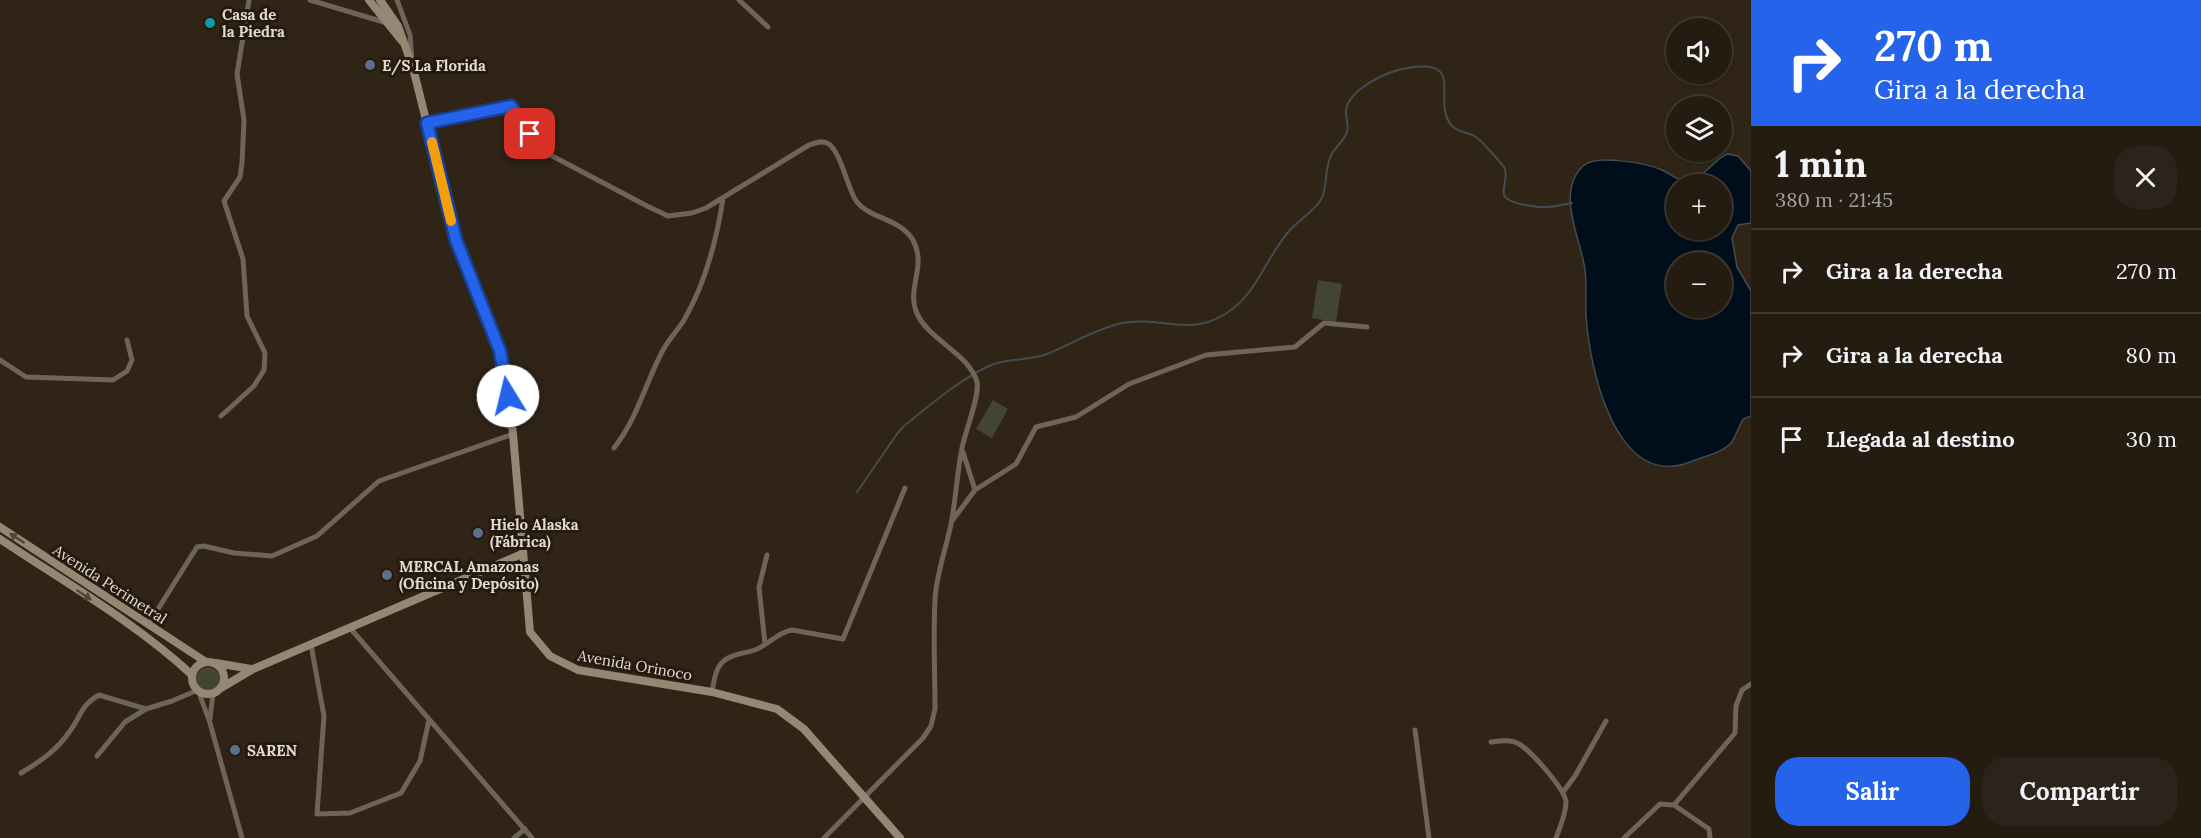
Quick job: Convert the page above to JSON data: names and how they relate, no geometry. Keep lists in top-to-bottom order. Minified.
{"streets":{"main road":["Avenida Perimetral","Avenida Orinoco"]},"places":["Casa de la Piedra","E/S La Florida","Hielo Alaska (Fábrica)","MERCAL Amazonas (Oficina y Depósito)","SAREN"],"page":{"turn":["270 m","Gira a la derecha"],"map_buttons":["+","−"],"heading":["1 min","380 m · 21:45"],"list":[{"name":"Gira a la derecha","value":"270 m"},{"name":"Gira a la derecha","value":"80 m"},{"name":"Llegada al destino","value":"30 m"}],"buttons":["Salir","Compartir"]}}
